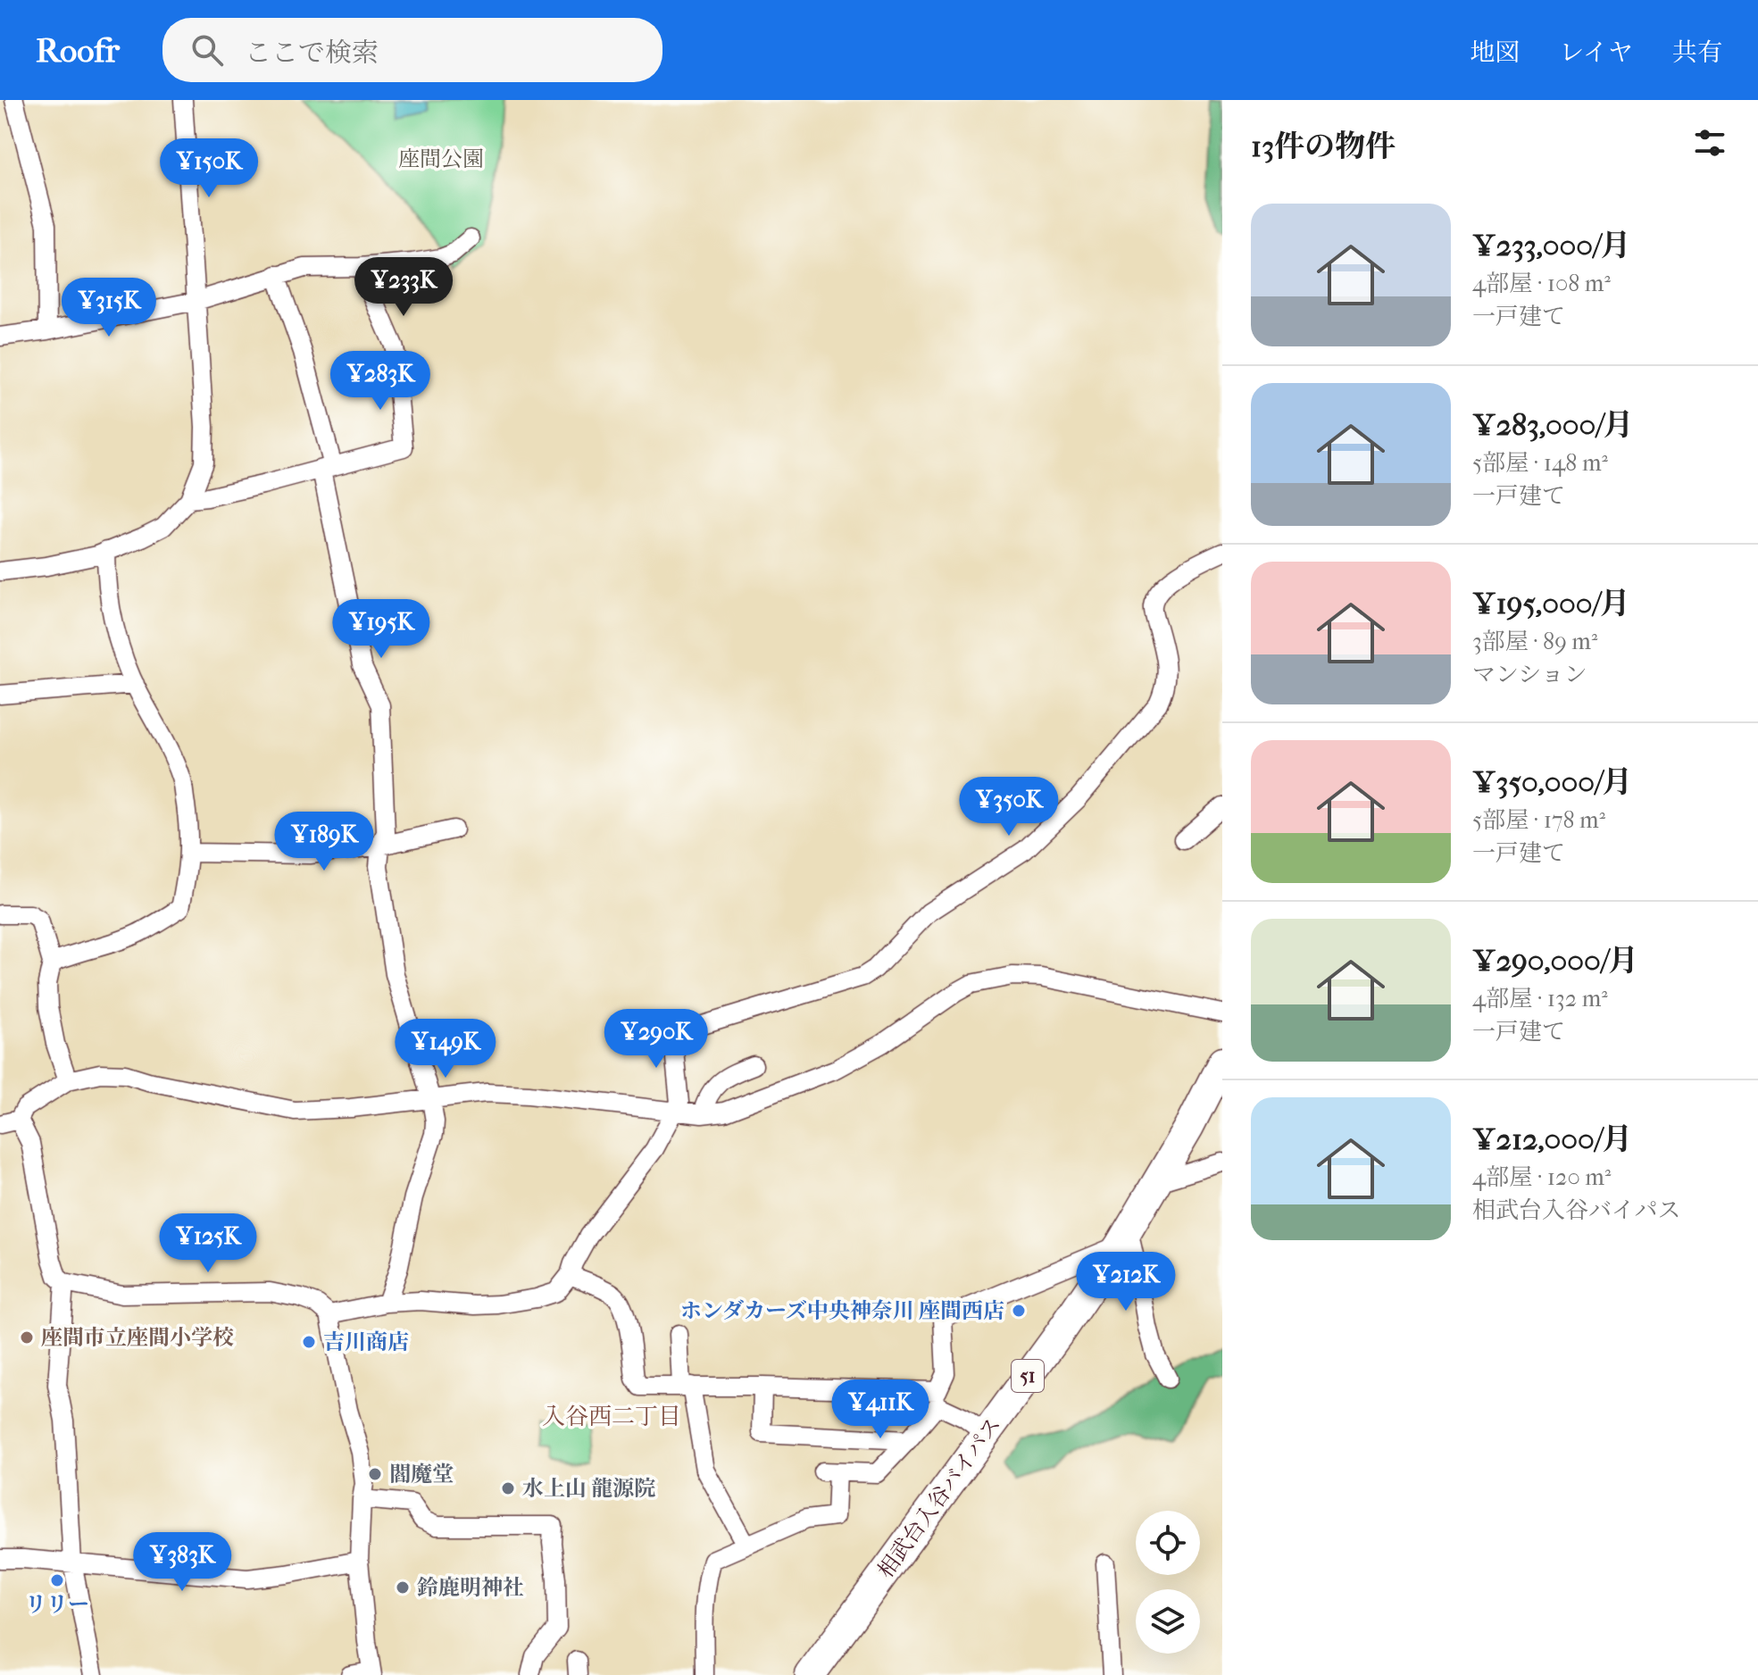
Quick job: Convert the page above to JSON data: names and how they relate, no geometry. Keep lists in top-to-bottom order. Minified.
{"streets":{"main road":["51","相武台入谷バイパス"]},"districts":["入谷西二丁目"],"parks":["座間公園"],"places":["ホンダカーズ中央神奈川 座間西店","座間市立座間小学校","吉川商店","閻魔堂","水上山 龍源院","リリー","鈴鹿明神社"],"page":{"header":"Roofr","search":"ここで検索","nav":["地図","レイヤ","共有"],"heading":"13件の物件","price":["¥150K","¥233K","¥315K","¥283K","¥195K","¥350K","¥189K","¥290K","¥149K","¥125K","¥212K","¥411K","¥383K"],"list":[{"name":"¥233,000/月","note":"4部屋 · 108 m² · 一戸建て"},{"name":"¥283,000/月","note":"5部屋 · 148 m² · 一戸建て"},{"name":"¥195,000/月","note":"3部屋 · 89 m² · マンション"},{"name":"¥350,000/月","note":"5部屋 · 178 m² · 一戸建て"},{"name":"¥290,000/月","note":"4部屋 · 132 m² · 一戸建て"},{"name":"¥212,000/月","note":"4部屋 · 120 m² · 相武台入谷バイパス"}]}}
